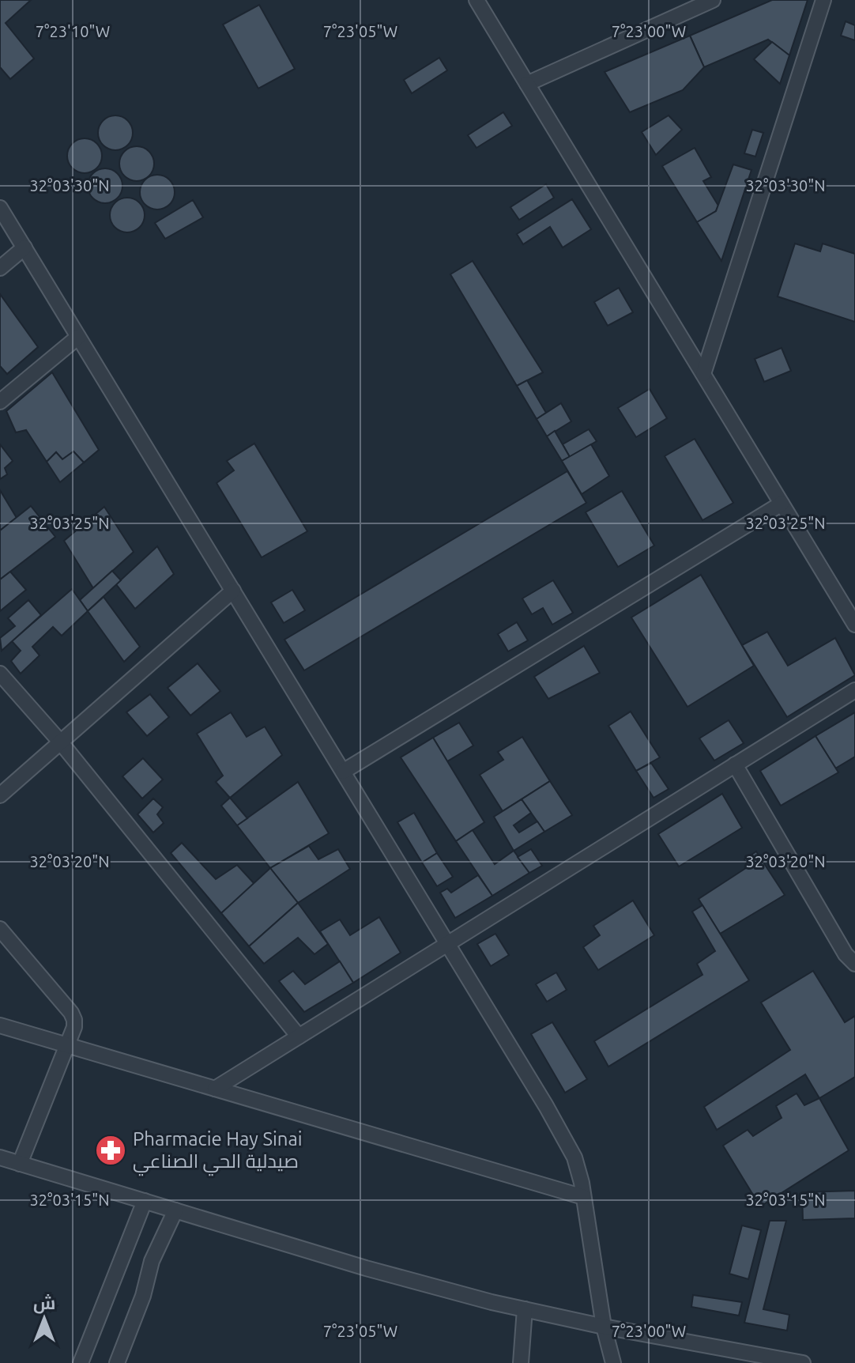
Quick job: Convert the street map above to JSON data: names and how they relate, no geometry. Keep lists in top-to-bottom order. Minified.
{"places":{"pharmacy":["Pharmacie Hay Sinai صيدلية الحي الصناعي"]},"north":"top","coordinates":["7°23'10\"W","7°23'05\"W","7°23'00\"W","32°03'30\"N","32°03'25\"N","32°03'20\"N","32°03'15\"N"]}
